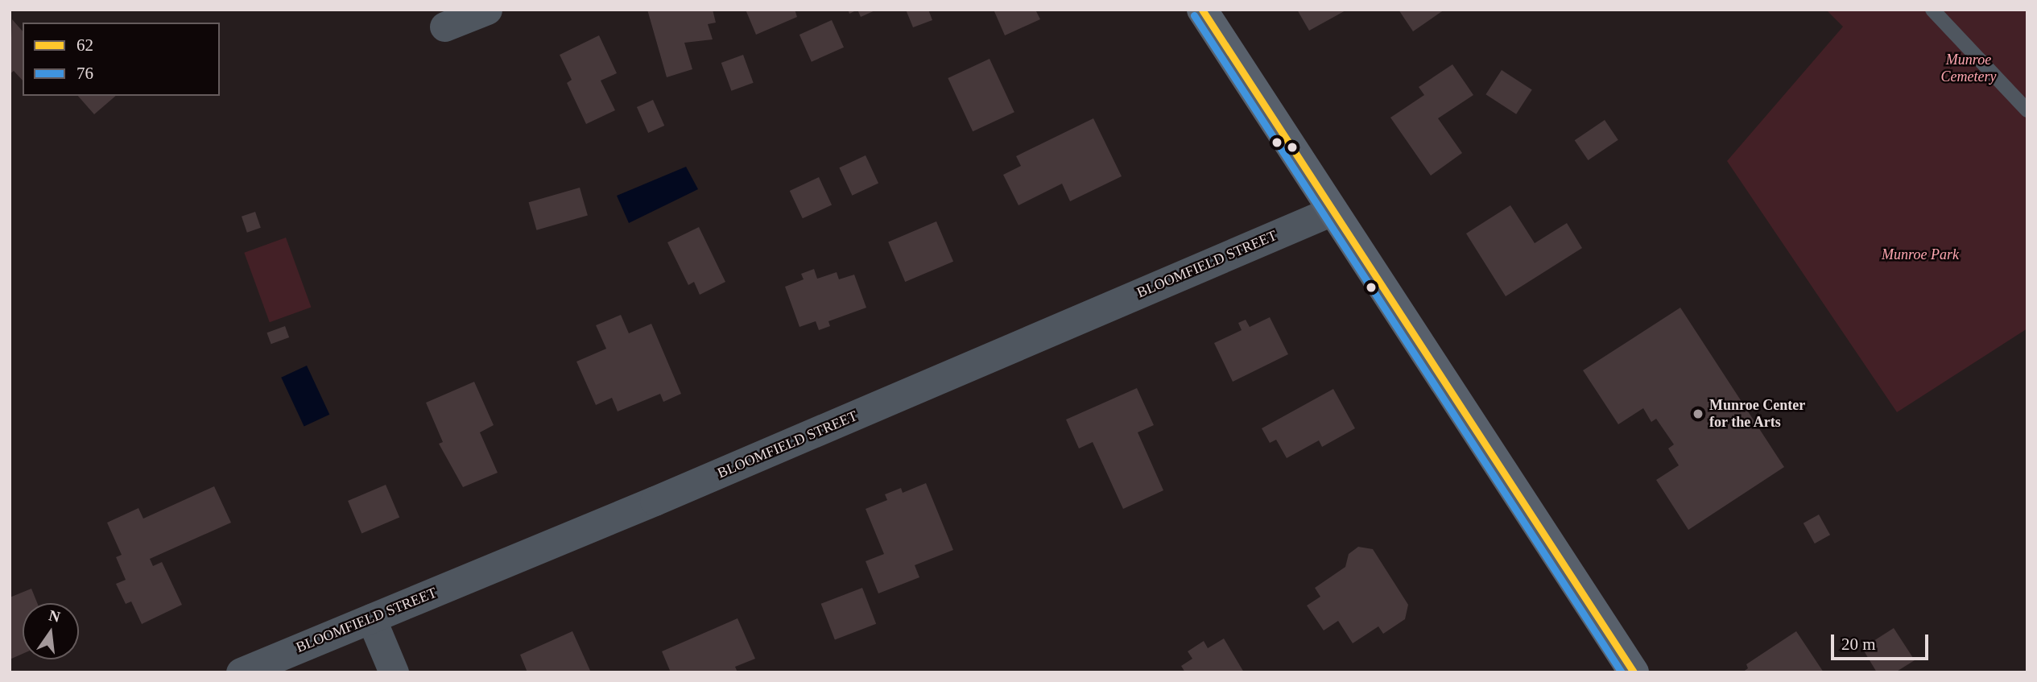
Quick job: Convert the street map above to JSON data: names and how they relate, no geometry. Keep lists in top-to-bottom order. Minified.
{"streets":{"street":["BLOOMFIELD STREET"]},"parks":["Munroe Cemetery","Munroe Park"],"places":["Munroe Center for the Arts"],"lines":["transit line 62","transit line 76"],"legend":["62","76"],"scale_bar":"20 m","north":"top"}
